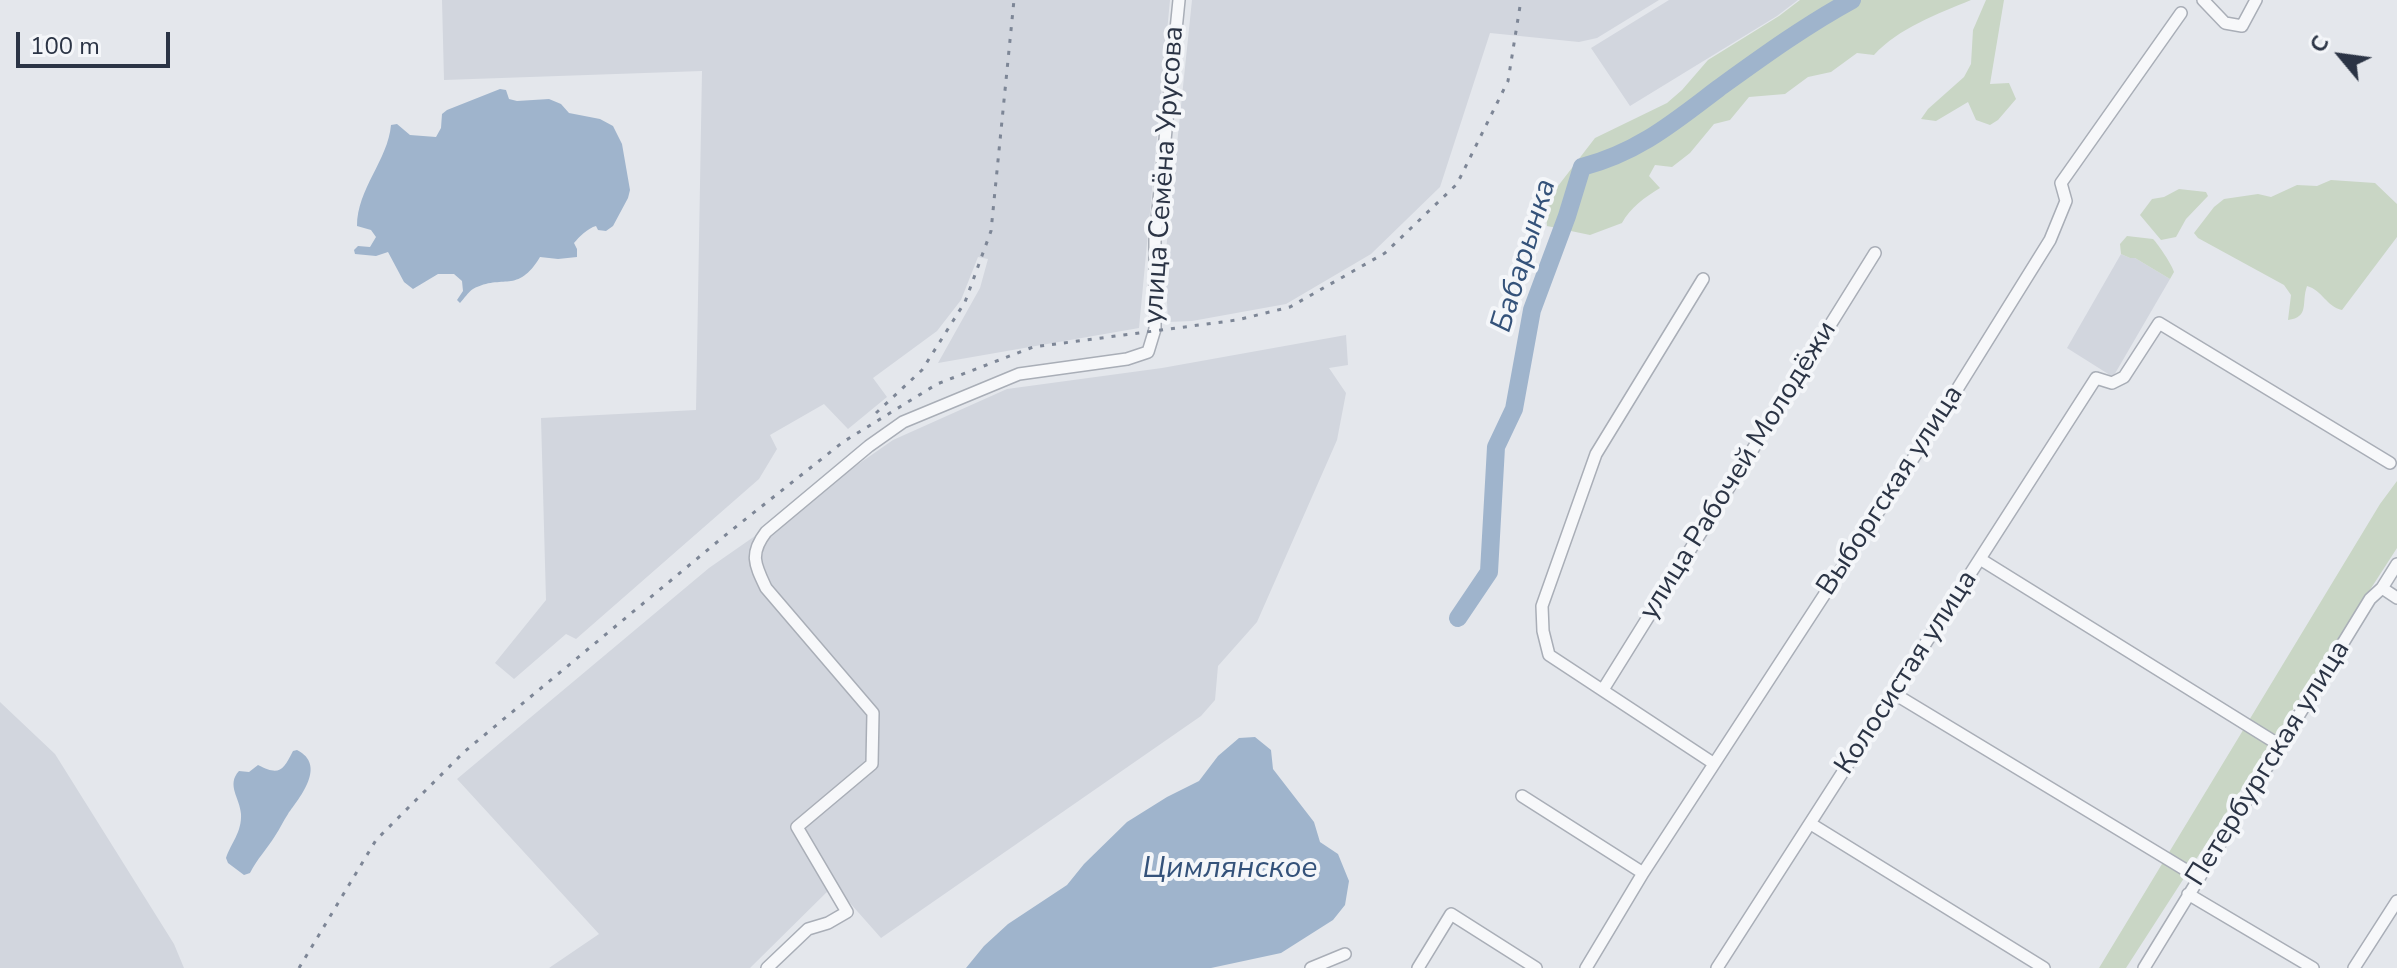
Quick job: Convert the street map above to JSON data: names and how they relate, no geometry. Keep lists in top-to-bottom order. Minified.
{"streets":{"street":["улица Семёна Урусова","улица Рабочей Молодёжи","Выборгская улица","Колосистая улица","Петербургская улица"]},"water":["Бабарынка","Цимлянское"],"scale_bar":"100 m","north":"top left"}
